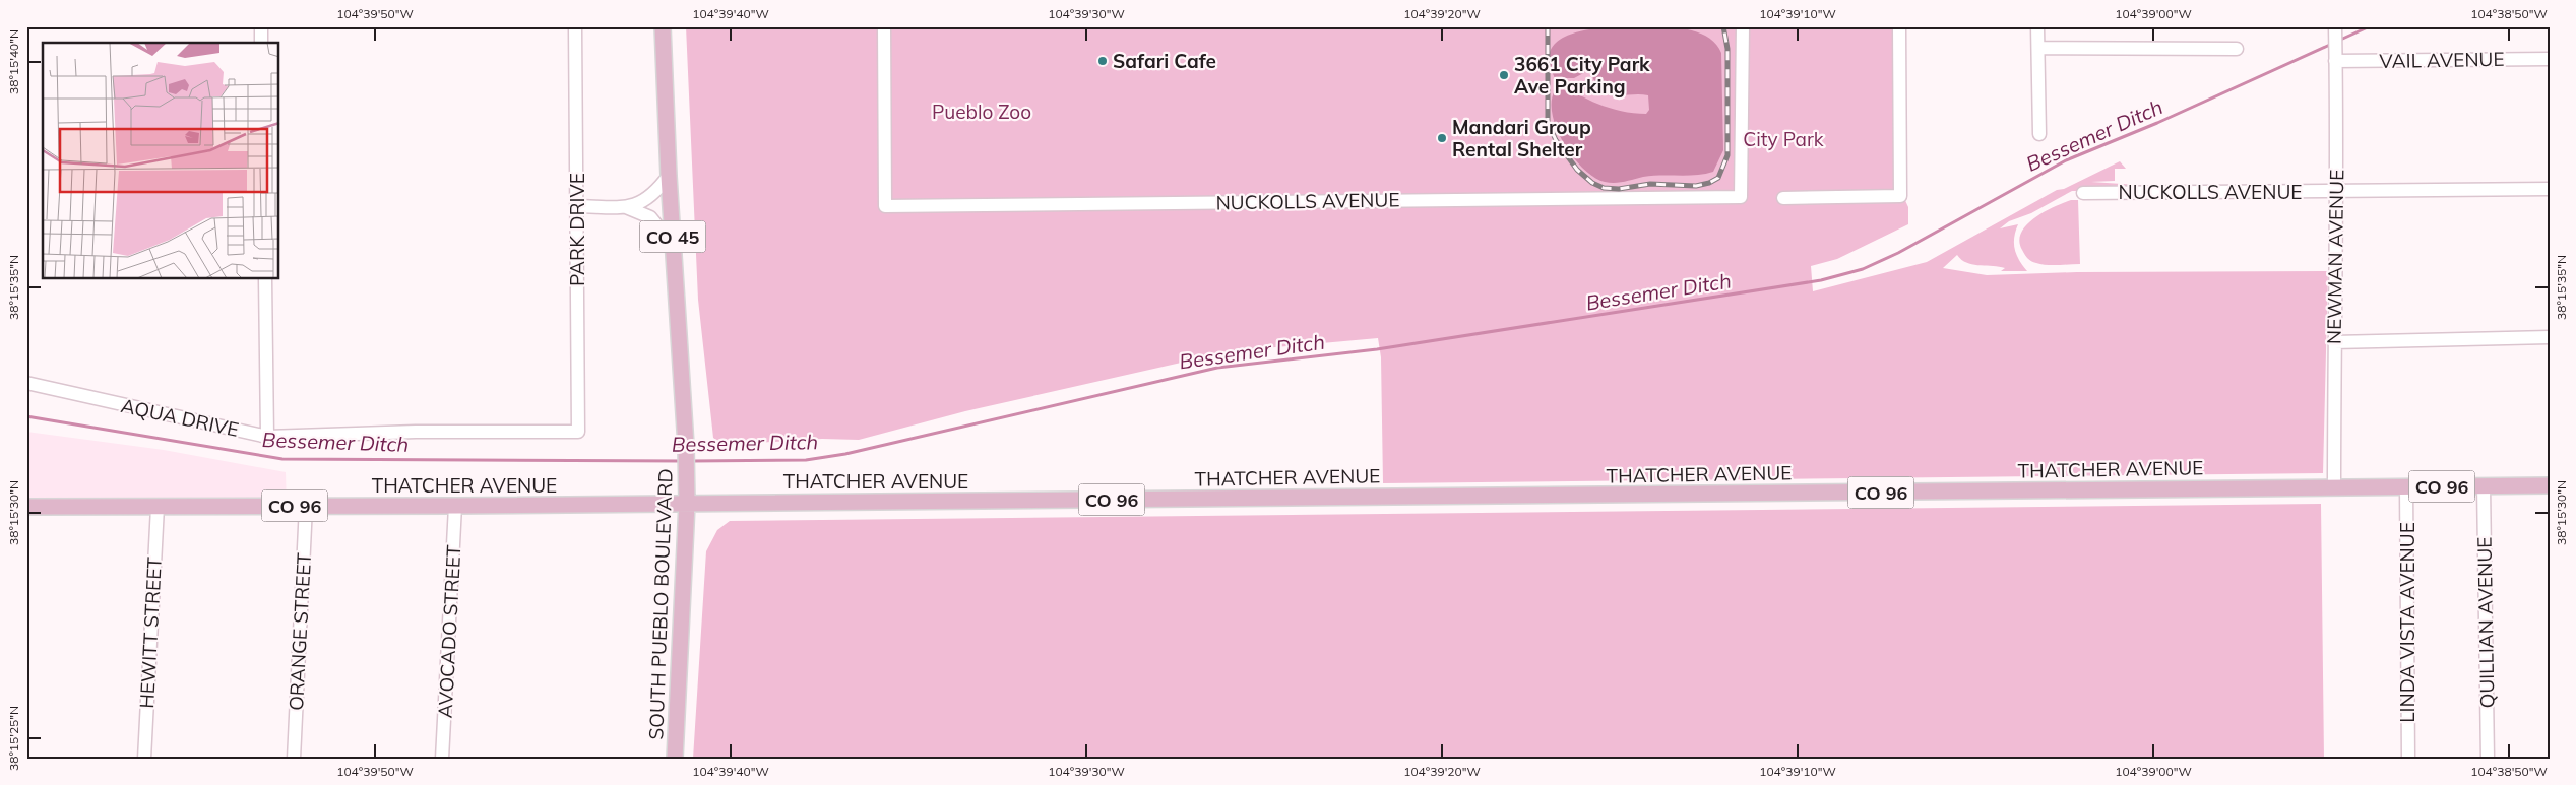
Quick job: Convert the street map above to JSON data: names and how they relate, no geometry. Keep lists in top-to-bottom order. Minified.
{"streets":{"main road":["CO 45","THATCHER AVENUE","CO 96","SOUTH PUEBLO BOULEVARD"],"street":["VAIL AVENUE","NUCKOLLS AVENUE","PARK DRIVE","NEWMAN AVENUE","AQUA DRIVE","LINDA VISTA AVENUE","QUILLIAN AVENUE","ORANGE STREET","AVOCADO STREET","HEWITT STREET"]},"crossings":[["VAIL AVENUE","NEWMAN AVENUE"],["NUCKOLLS AVENUE","NEWMAN AVENUE"],["PARK DRIVE","AQUA DRIVE"],["NEWMAN AVENUE","THATCHER AVENUE"],["THATCHER AVENUE","SOUTH PUEBLO BOULEVARD"],["THATCHER AVENUE","LINDA VISTA AVENUE"],["THATCHER AVENUE","QUILLIAN AVENUE"],["THATCHER AVENUE","ORANGE STREET"],["THATCHER AVENUE","AVOCADO STREET"],["THATCHER AVENUE","HEWITT STREET"]],"water":["Bessemer Ditch"],"parks":["Pueblo Zoo","City Park"],"places":["Safari Cafe","3661 City Park Ave Parking","Mandari Group Rental Shelter"],"coordinates":["104°39'50\"W","104°39'40\"W","104°39'30\"W","104°39'20\"W","104°39'10\"W","104°39'00\"W","104°38'50\"W","38°15'40\"N","38°15'35\"N","38°15'30\"N","38°15'25\"N"]}
